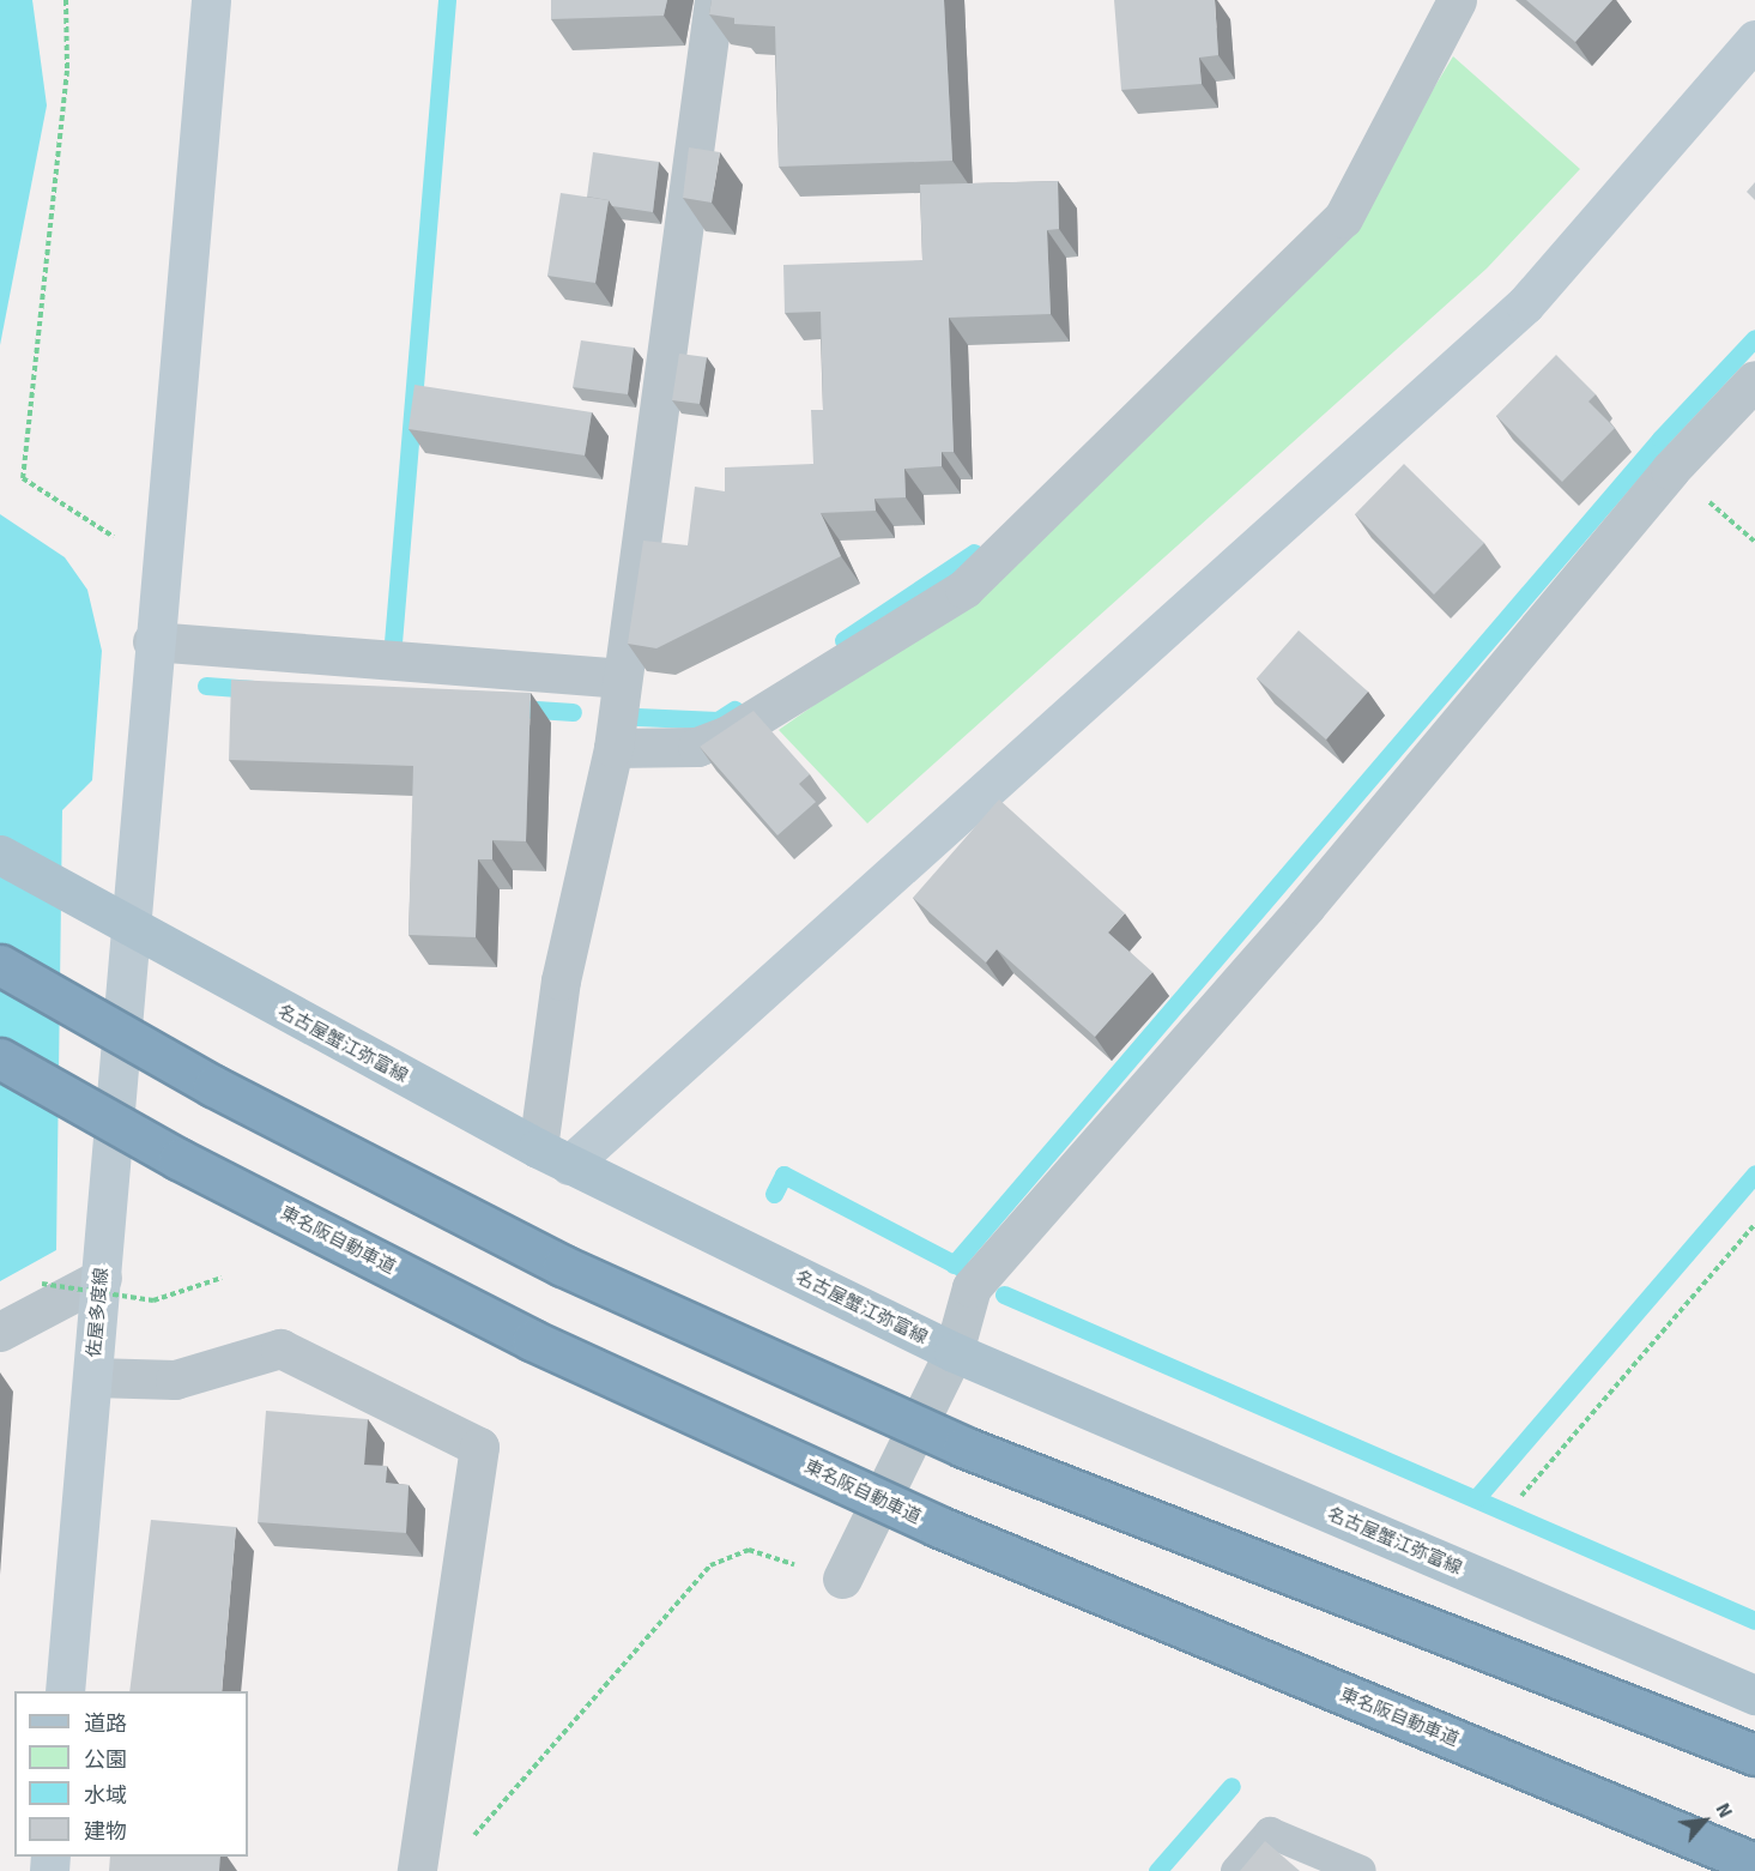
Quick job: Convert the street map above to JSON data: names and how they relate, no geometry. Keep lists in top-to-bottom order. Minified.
{"streets":{"highway":["東名阪自動車道"],"main road":["名古屋蟹江弥富線"],"street":["佐屋多度線"]},"crossings":[["名古屋蟹江弥富線","佐屋多度線"]],"legend":["道路","公園","水域","建物"],"north":"top right"}
